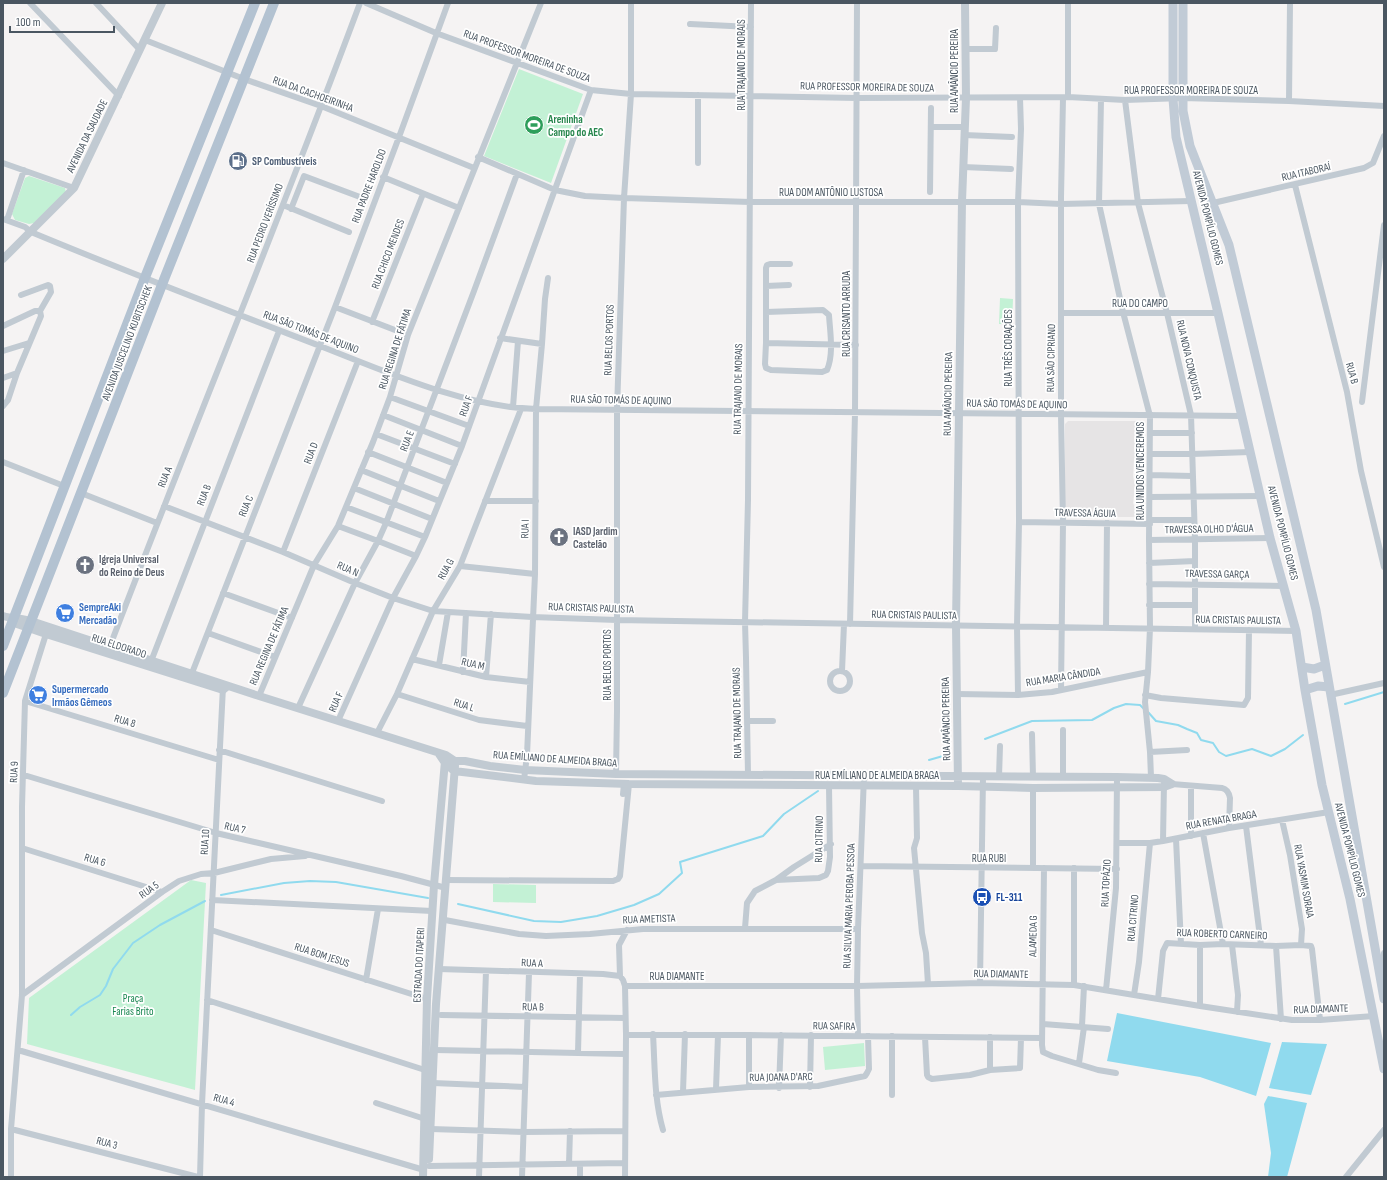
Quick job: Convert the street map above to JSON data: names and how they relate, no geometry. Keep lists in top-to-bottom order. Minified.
{"streets":{"main road":["AVENIDA POMPÍLIO GOMES","AVENIDA JUSCELINO KUBITSCHEK"],"street":["RUA PROFESSOR MOREIRA DE SOUZA","RUA TRAJANO DE MORAIS","RUA AMÂNCIO PEREIRA","RUA DA CACHOEIRINHA","AVENIDA DA SAUDADE","RUA ITABORAÍ","RUA PADRE HAROLDO","RUA DOM ANTÔNIO LUSTOSA","RUA PEDRO VERÍSSIMO","RUA CHICO MENDES","RUA DO CAMPO","RUA CRISANTO ARRUDA","RUA SÃO TOMÁS DE AQUINO","RUA BELOS PORTOS","RUA TRÊS CORAÇÕES","RUA REGINA DE FÁTIMA","RUA SÃO CIPRIANO","RUA NOVA CONQUISTA","RUA B","RUA F","RUA E","RUA D","RUA UNIDOS VENCEREMOS","RUA A","RUA C","TRAVESSA ÁGUIA","RUA I","TRAVESSA OLHO D'ÁGUA","RUA N","RUA G","TRAVESSA GARÇA","RUA CRISTAIS PAULISTA","RUA ELDORADO","RUA M","RUA MARIA CÂNDIDA","RUA L","RUA 8","RUA EMÍLIANO DE ALMEIDA BRAGA","RUA 9","RUA RENATA BRAGA","RUA 7","RUA CITRINO","RUA 10","RUA RUBI","RUA 6","RUA YASMIM SORAIA","RUA TOPÁZIO","RUA 5","RUA SILVIA MARIA PEROBA PESSOA","RUA AMETISTA","RUA ROBERTO CARNEIRO","ALAMEDA G","RUA BOM JESUS","ESTRADA DO ITAPERI","RUA DIAMANTE","RUA SAFIRA","RUA JOANA D'ARC","RUA 4","RUA 3"]},"crossings":[["RUA PROFESSOR MOREIRA DE SOUZA","RUA TRAJANO DE MORAIS"],["RUA PROFESSOR MOREIRA DE SOUZA","RUA AMÂNCIO PEREIRA"],["RUA PROFESSOR MOREIRA DE SOUZA","RUA PADRE HAROLDO"],["RUA PROFESSOR MOREIRA DE SOUZA","AVENIDA POMPÍLIO GOMES"],["RUA PROFESSOR MOREIRA DE SOUZA","RUA CRISANTO ARRUDA"],["RUA PROFESSOR MOREIRA DE SOUZA","RUA BELOS PORTOS"],["RUA PROFESSOR MOREIRA DE SOUZA","RUA TRÊS CORAÇÕES"],["RUA PROFESSOR MOREIRA DE SOUZA","RUA REGINA DE FÁTIMA"],["RUA PROFESSOR MOREIRA DE SOUZA","RUA SÃO CIPRIANO"],["RUA PROFESSOR MOREIRA DE SOUZA","RUA NOVA CONQUISTA"],["RUA PROFESSOR MOREIRA DE SOUZA","RUA F"],["RUA PROFESSOR MOREIRA DE SOUZA","RUA UNIDOS VENCEREMOS"],["RUA TRAJANO DE MORAIS","RUA DOM ANTÔNIO LUSTOSA"],["RUA TRAJANO DE MORAIS","RUA SÃO TOMÁS DE AQUINO"],["RUA TRAJANO DE MORAIS","RUA CRISTAIS PAULISTA"],["RUA TRAJANO DE MORAIS","RUA EMÍLIANO DE ALMEIDA BRAGA"],["RUA AMÂNCIO PEREIRA","RUA DOM ANTÔNIO LUSTOSA"],["RUA AMÂNCIO PEREIRA","RUA SÃO TOMÁS DE AQUINO"],["RUA AMÂNCIO PEREIRA","RUA CRISTAIS PAULISTA"],["RUA AMÂNCIO PEREIRA","RUA MARIA CÂNDIDA"],["RUA AMÂNCIO PEREIRA","RUA EMÍLIANO DE ALMEIDA BRAGA"],["RUA DA CACHOEIRINHA","AVENIDA DA SAUDADE"],["RUA DA CACHOEIRINHA","RUA PADRE HAROLDO"],["RUA DA CACHOEIRINHA","RUA PEDRO VERÍSSIMO"],["RUA DA CACHOEIRINHA","AVENIDA JUSCELINO KUBITSCHEK"],["RUA DA CACHOEIRINHA","RUA REGINA DE FÁTIMA"],["AVENIDA DA SAUDADE","RUA SÃO TOMÁS DE AQUINO"],["RUA ITABORAÍ","AVENIDA POMPÍLIO GOMES"],["RUA ITABORAÍ","RUA B"],["RUA PADRE HAROLDO","RUA SÃO TOMÁS DE AQUINO"],["RUA PADRE HAROLDO","RUA C"],["RUA DOM ANTÔNIO LUSTOSA","AVENIDA POMPÍLIO GOMES"],["RUA DOM ANTÔNIO LUSTOSA","RUA CRISANTO ARRUDA"],["RUA DOM ANTÔNIO LUSTOSA","RUA BELOS PORTOS"],["RUA DOM ANTÔNIO LUSTOSA","RUA TRÊS CORAÇÕES"],["RUA DOM ANTÔNIO LUSTOSA","RUA REGINA DE FÁTIMA"],["RUA DOM ANTÔNIO LUSTOSA","RUA SÃO CIPRIANO"],["RUA DOM ANTÔNIO LUSTOSA","RUA NOVA CONQUISTA"],["RUA DOM ANTÔNIO LUSTOSA","RUA F"],["RUA DOM ANTÔNIO LUSTOSA","RUA E"],["RUA DOM ANTÔNIO LUSTOSA","RUA UNIDOS VENCEREMOS"],["AVENIDA POMPÍLIO GOMES","RUA DO CAMPO"],["AVENIDA POMPÍLIO GOMES","RUA SÃO TOMÁS DE AQUINO"],["AVENIDA POMPÍLIO GOMES","TRAVESSA OLHO D'ÁGUA"],["AVENIDA POMPÍLIO GOMES","TRAVESSA GARÇA"],["AVENIDA POMPÍLIO GOMES","RUA CRISTAIS PAULISTA"],["AVENIDA POMPÍLIO GOMES","RUA RENATA BRAGA"],["AVENIDA POMPÍLIO GOMES","RUA DIAMANTE"],["RUA PEDRO VERÍSSIMO","RUA SÃO TOMÁS DE AQUINO"],["RUA PEDRO VERÍSSIMO","RUA A"],["RUA DO CAMPO","RUA SÃO CIPRIANO"],["RUA DO CAMPO","RUA NOVA CONQUISTA"],["RUA DO CAMPO","RUA UNIDOS VENCEREMOS"],["RUA CRISANTO ARRUDA","RUA SÃO TOMÁS DE AQUINO"],["RUA CRISANTO ARRUDA","RUA CRISTAIS PAULISTA"],["RUA SÃO TOMÁS DE AQUINO","RUA BELOS PORTOS"],["RUA SÃO TOMÁS DE AQUINO","AVENIDA JUSCELINO KUBITSCHEK"],["RUA SÃO TOMÁS DE AQUINO","RUA TRÊS CORAÇÕES"],["RUA SÃO TOMÁS DE AQUINO","RUA REGINA DE FÁTIMA"],["RUA SÃO TOMÁS DE AQUINO","RUA SÃO CIPRIANO"],["RUA SÃO TOMÁS DE AQUINO","RUA NOVA CONQUISTA"],["RUA SÃO TOMÁS DE AQUINO","RUA B"],["RUA SÃO TOMÁS DE AQUINO","RUA F"],["RUA SÃO TOMÁS DE AQUINO","RUA E"],["RUA SÃO TOMÁS DE AQUINO","RUA D"],["RUA SÃO TOMÁS DE AQUINO","RUA UNIDOS VENCEREMOS"],["RUA SÃO TOMÁS DE AQUINO","RUA A"],["RUA SÃO TOMÁS DE AQUINO","RUA C"],["RUA SÃO TOMÁS DE AQUINO","RUA I"],["RUA SÃO TOMÁS DE AQUINO","RUA G"],["RUA BELOS PORTOS","RUA CRISTAIS PAULISTA"],["RUA BELOS PORTOS","RUA EMÍLIANO DE ALMEIDA BRAGA"],["AVENIDA JUSCELINO KUBITSCHEK","RUA ELDORADO"],["RUA TRÊS CORAÇÕES","TRAVESSA ÁGUIA"],["RUA TRÊS CORAÇÕES","RUA CRISTAIS PAULISTA"],["RUA TRÊS CORAÇÕES","RUA MARIA CÂNDIDA"],["RUA REGINA DE FÁTIMA","RUA N"],["RUA REGINA DE FÁTIMA","RUA ELDORADO"],["RUA SÃO CIPRIANO","TRAVESSA ÁGUIA"],["RUA SÃO CIPRIANO","RUA CRISTAIS PAULISTA"],["RUA SÃO CIPRIANO","RUA MARIA CÂNDIDA"],["RUA NOVA CONQUISTA","TRAVESSA ÁGUIA"],["RUA NOVA CONQUISTA","TRAVESSA OLHO D'ÁGUA"],["RUA NOVA CONQUISTA","TRAVESSA GARÇA"],["RUA NOVA CONQUISTA","RUA CRISTAIS PAULISTA"],["RUA B","RUA N"],["RUA B","RUA ELDORADO"],["RUA F","RUA N"],["RUA F","RUA ELDORADO"],["RUA E","RUA N"],["RUA E","RUA ELDORADO"],["RUA D","RUA N"],["RUA UNIDOS VENCEREMOS","TRAVESSA ÁGUIA"],["RUA UNIDOS VENCEREMOS","TRAVESSA OLHO D'ÁGUA"],["RUA UNIDOS VENCEREMOS","TRAVESSA GARÇA"],["RUA UNIDOS VENCEREMOS","RUA CRISTAIS PAULISTA"],["RUA UNIDOS VENCEREMOS","RUA MARIA CÂNDIDA"],["RUA UNIDOS VENCEREMOS","RUA EMÍLIANO DE ALMEIDA BRAGA"],["RUA A","RUA N"],["RUA A","RUA ELDORADO"],["RUA A","ESTRADA DO ITAPERI"],["RUA A","RUA DIAMANTE"],["RUA C","RUA N"],["RUA C","RUA ELDORADO"],["RUA I","RUA N"],["RUA I","RUA CRISTAIS PAULISTA"],["RUA I","RUA M"],["RUA I","RUA L"],["RUA I","RUA EMÍLIANO DE ALMEIDA BRAGA"],["RUA N","RUA G"],["RUA N","RUA CRISTAIS PAULISTA"],["RUA G","RUA ELDORADO"],["RUA G","RUA M"],["RUA G","RUA L"],["RUA ELDORADO","RUA EMÍLIANO DE ALMEIDA BRAGA"],["RUA ELDORADO","RUA 9"],["RUA ELDORADO","RUA 10"],["RUA ELDORADO","ESTRADA DO ITAPERI"],["RUA 8","RUA 9"],["RUA 8","RUA 10"],["RUA EMÍLIANO DE ALMEIDA BRAGA","RUA RENATA BRAGA"],["RUA EMÍLIANO DE ALMEIDA BRAGA","RUA 7"],["RUA EMÍLIANO DE ALMEIDA BRAGA","RUA CITRINO"],["RUA EMÍLIANO DE ALMEIDA BRAGA","RUA TOPÁZIO"],["RUA EMÍLIANO DE ALMEIDA BRAGA","RUA SILVIA MARIA PEROBA PESSOA"],["RUA EMÍLIANO DE ALMEIDA BRAGA","ESTRADA DO ITAPERI"],["RUA 9","RUA 7"],["RUA 9","RUA 6"],["RUA 9","RUA 5"],["RUA 9","RUA 4"],["RUA 9","RUA 3"],["RUA RENATA BRAGA","RUA CITRINO"],["RUA RENATA BRAGA","RUA YASMIM SORAIA"],["RUA RENATA BRAGA","RUA TOPÁZIO"],["RUA 7","RUA 10"],["RUA 7","RUA 5"],["RUA 7","ESTRADA DO ITAPERI"],["RUA CITRINO","RUA AMETISTA"],["RUA CITRINO","RUA DIAMANTE"],["RUA 10","RUA 5"],["RUA 10","RUA BOM JESUS"],["RUA 10","RUA 4"],["RUA 10","RUA 3"],["RUA RUBI","RUA TOPÁZIO"],["RUA RUBI","RUA SILVIA MARIA PEROBA PESSOA"],["RUA RUBI","ALAMEDA G"],["RUA 6","RUA 5"],["RUA YASMIM SORAIA","RUA ROBERTO CARNEIRO"],["RUA TOPÁZIO","RUA DIAMANTE"],["RUA SILVIA MARIA PEROBA PESSOA","RUA AMETISTA"],["RUA SILVIA MARIA PEROBA PESSOA","RUA DIAMANTE"],["RUA SILVIA MARIA PEROBA PESSOA","RUA SAFIRA"],["RUA AMETISTA","ESTRADA DO ITAPERI"],["RUA ROBERTO CARNEIRO","RUA DIAMANTE"],["ALAMEDA G","RUA DIAMANTE"],["ALAMEDA G","RUA SAFIRA"],["RUA BOM JESUS","ESTRADA DO ITAPERI"],["ESTRADA DO ITAPERI","RUA 4"],["RUA SAFIRA","RUA JOANA D'ARC"]],"parks":["Praça Farias Brito"],"places":{"sports":["Areninha Campo do AEC"],"fuel station":["SP Combustíveis"],"church":["IASD Jardim Castelão","Igreja Universal do Reino de Deus"],"supermarket":["SempreAki Mercadão","Supermercado Irmãos Gêmeos"],"bus stop":["FL-311"]},"scale_bar":"100 m"}
